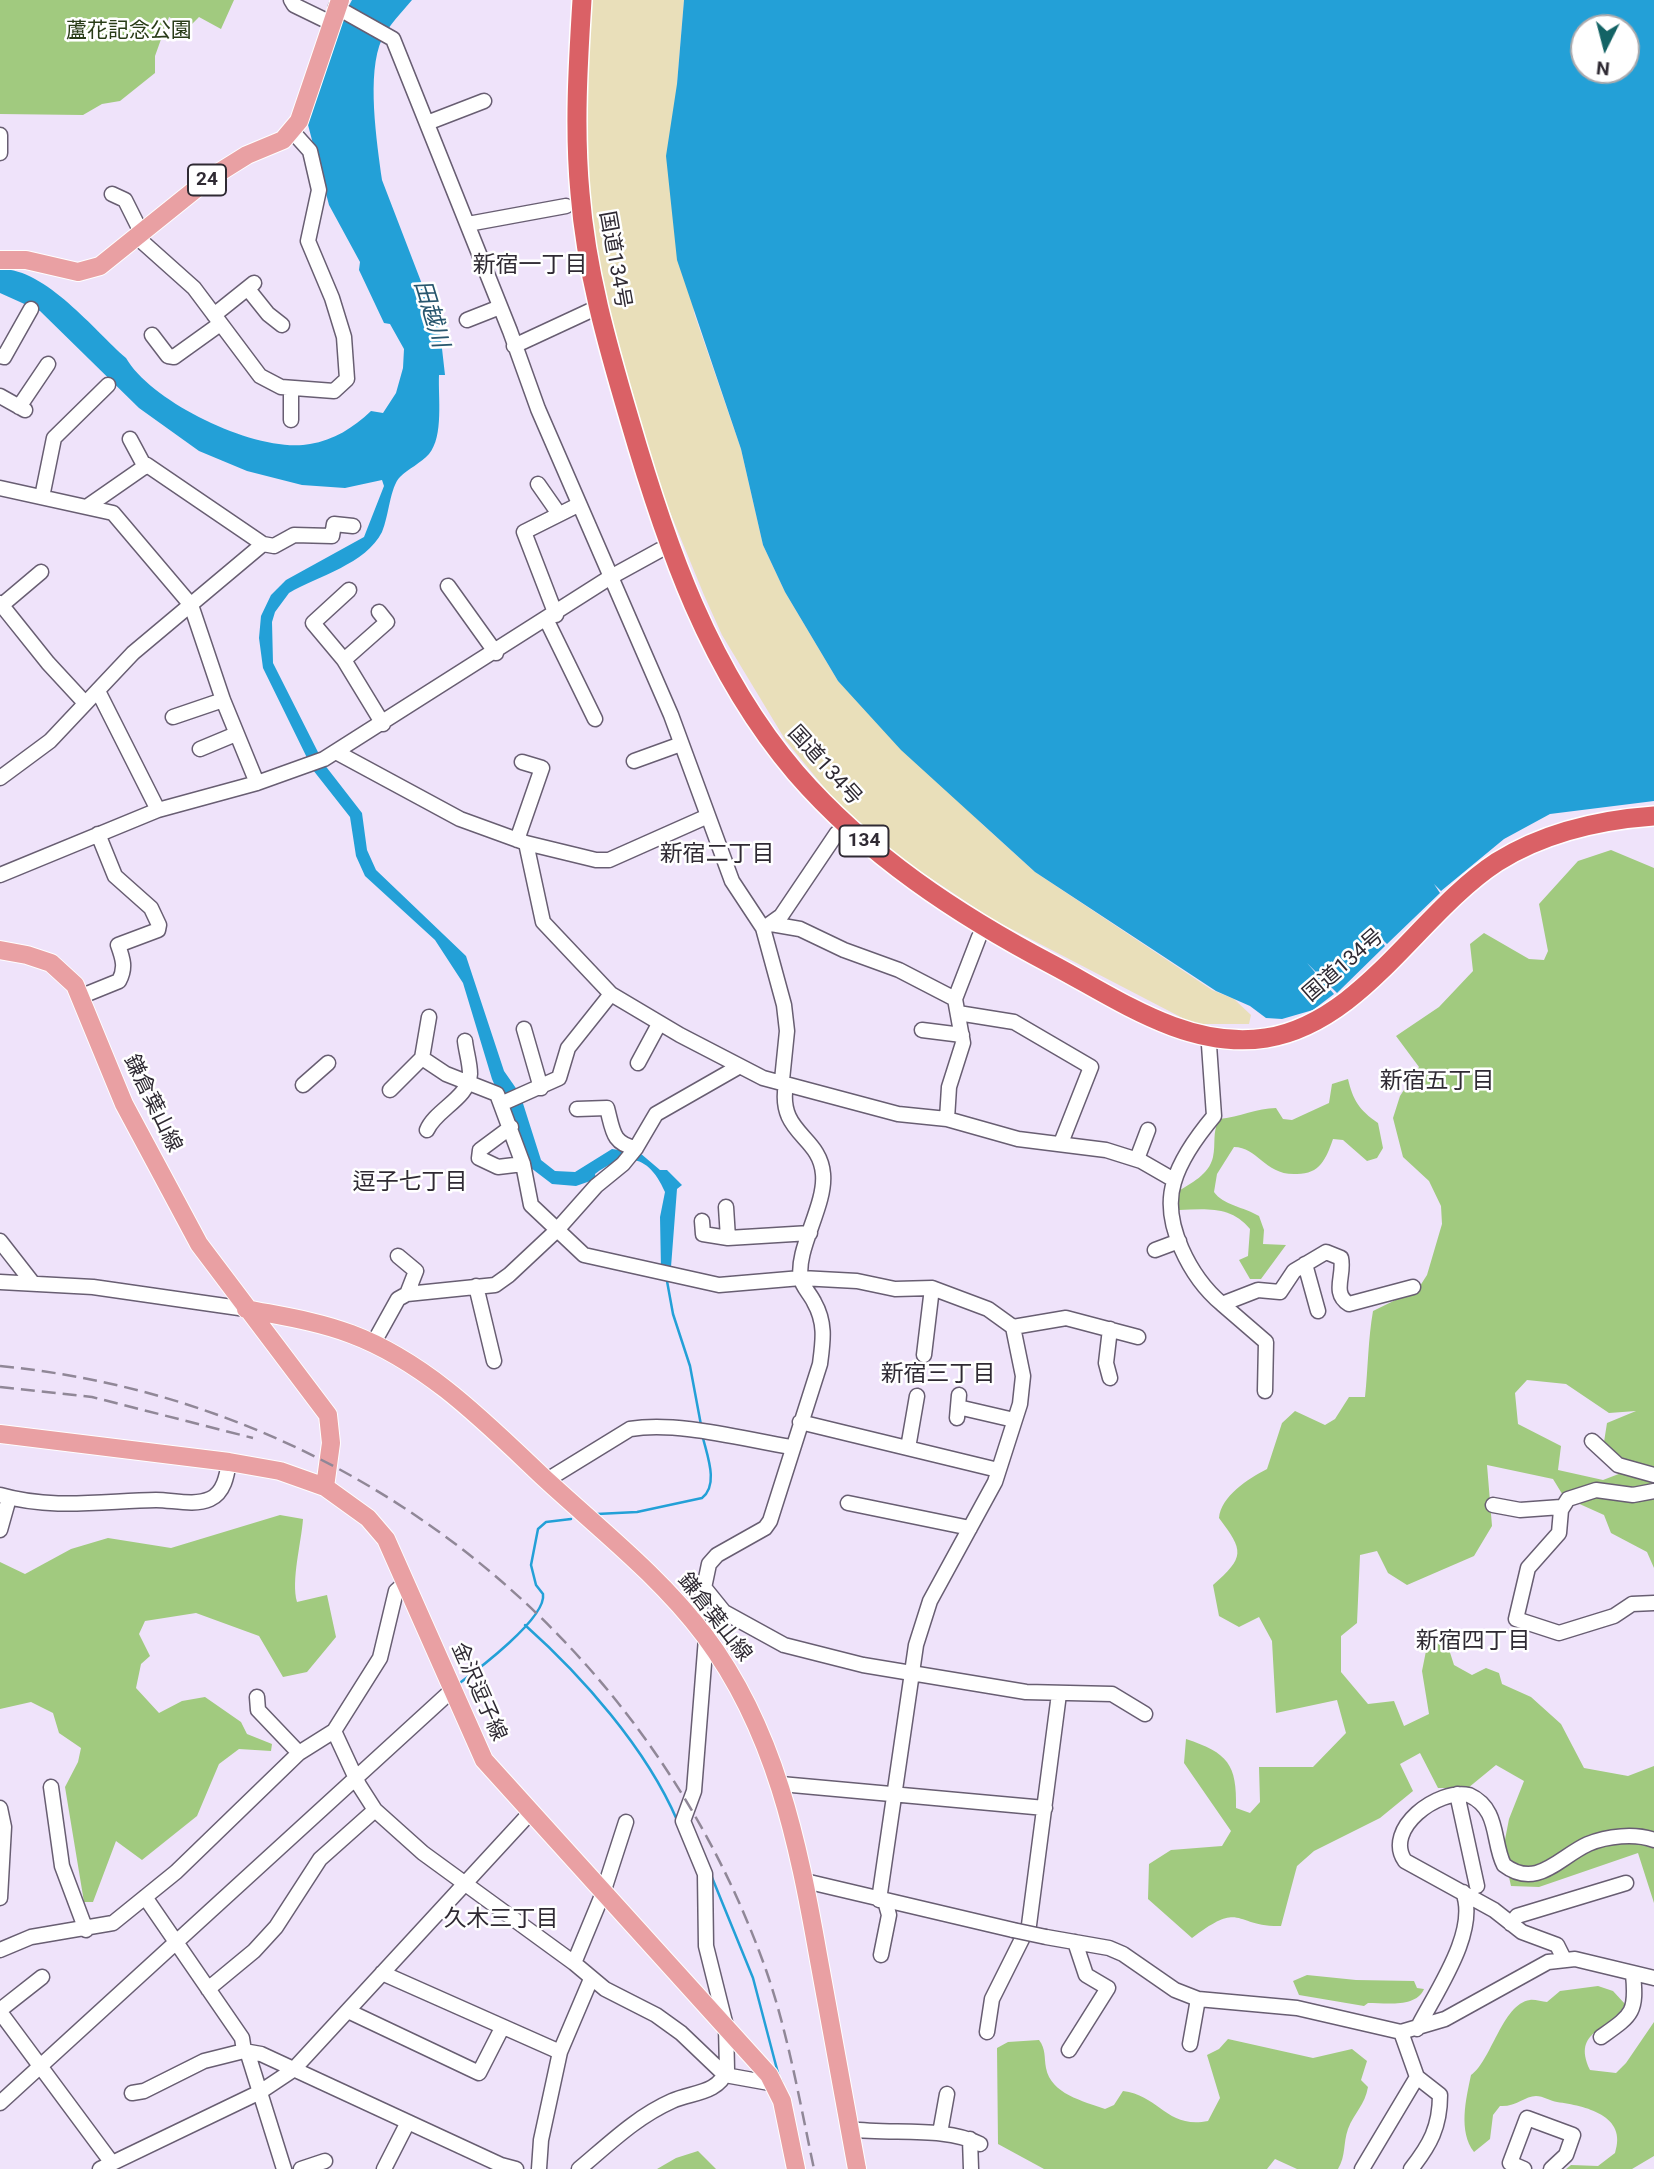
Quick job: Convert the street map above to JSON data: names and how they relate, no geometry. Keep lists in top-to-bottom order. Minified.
{"streets":{"highway":["国道134号","134"],"main road":["24","鎌倉葉山線","金沢逗子線"]},"crossings":[["鎌倉葉山線","金沢逗子線"]],"districts":["新宿一丁目","新宿二丁目","新宿五丁目","逗子七丁目","新宿三丁目","新宿四丁目","久木三丁目"],"water":["田越川"],"parks":["蘆花記念公園"],"north":"bottom"}
